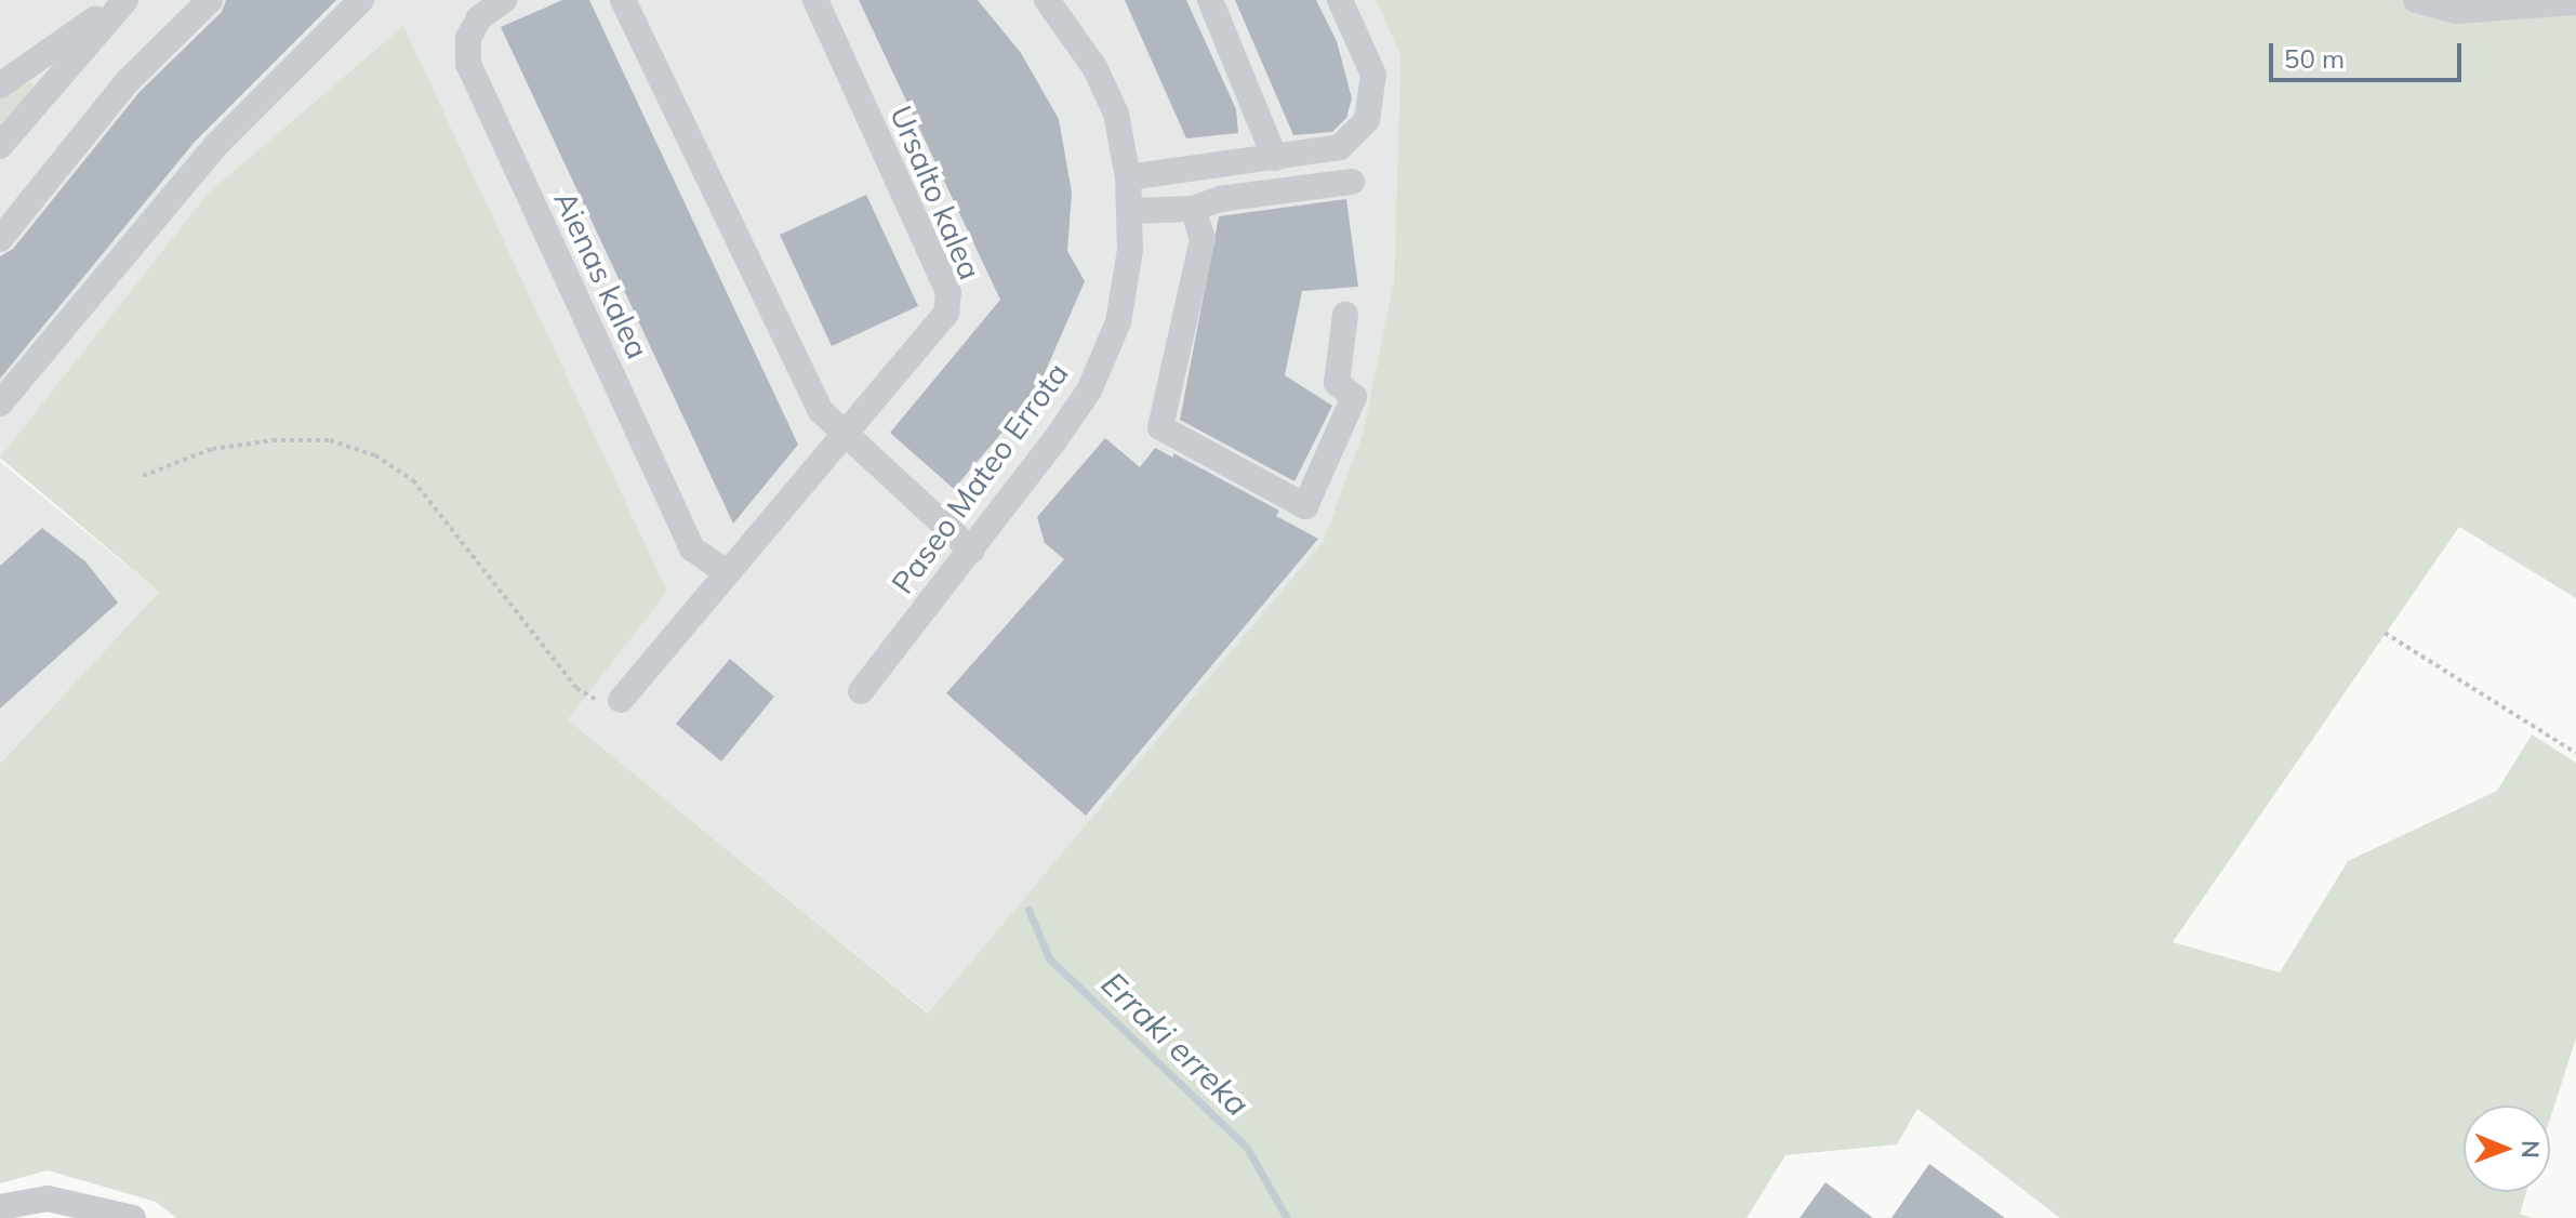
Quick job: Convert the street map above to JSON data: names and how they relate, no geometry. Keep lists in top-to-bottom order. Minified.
{"streets":{"street":["Ursalto kalea","Aienas kalea","Paseo Mateo Errota"]},"crossings":[["Ursalto kalea","Aienas kalea"]],"water":["Erraki erreka"],"scale_bar":"50 m","north":"right"}
